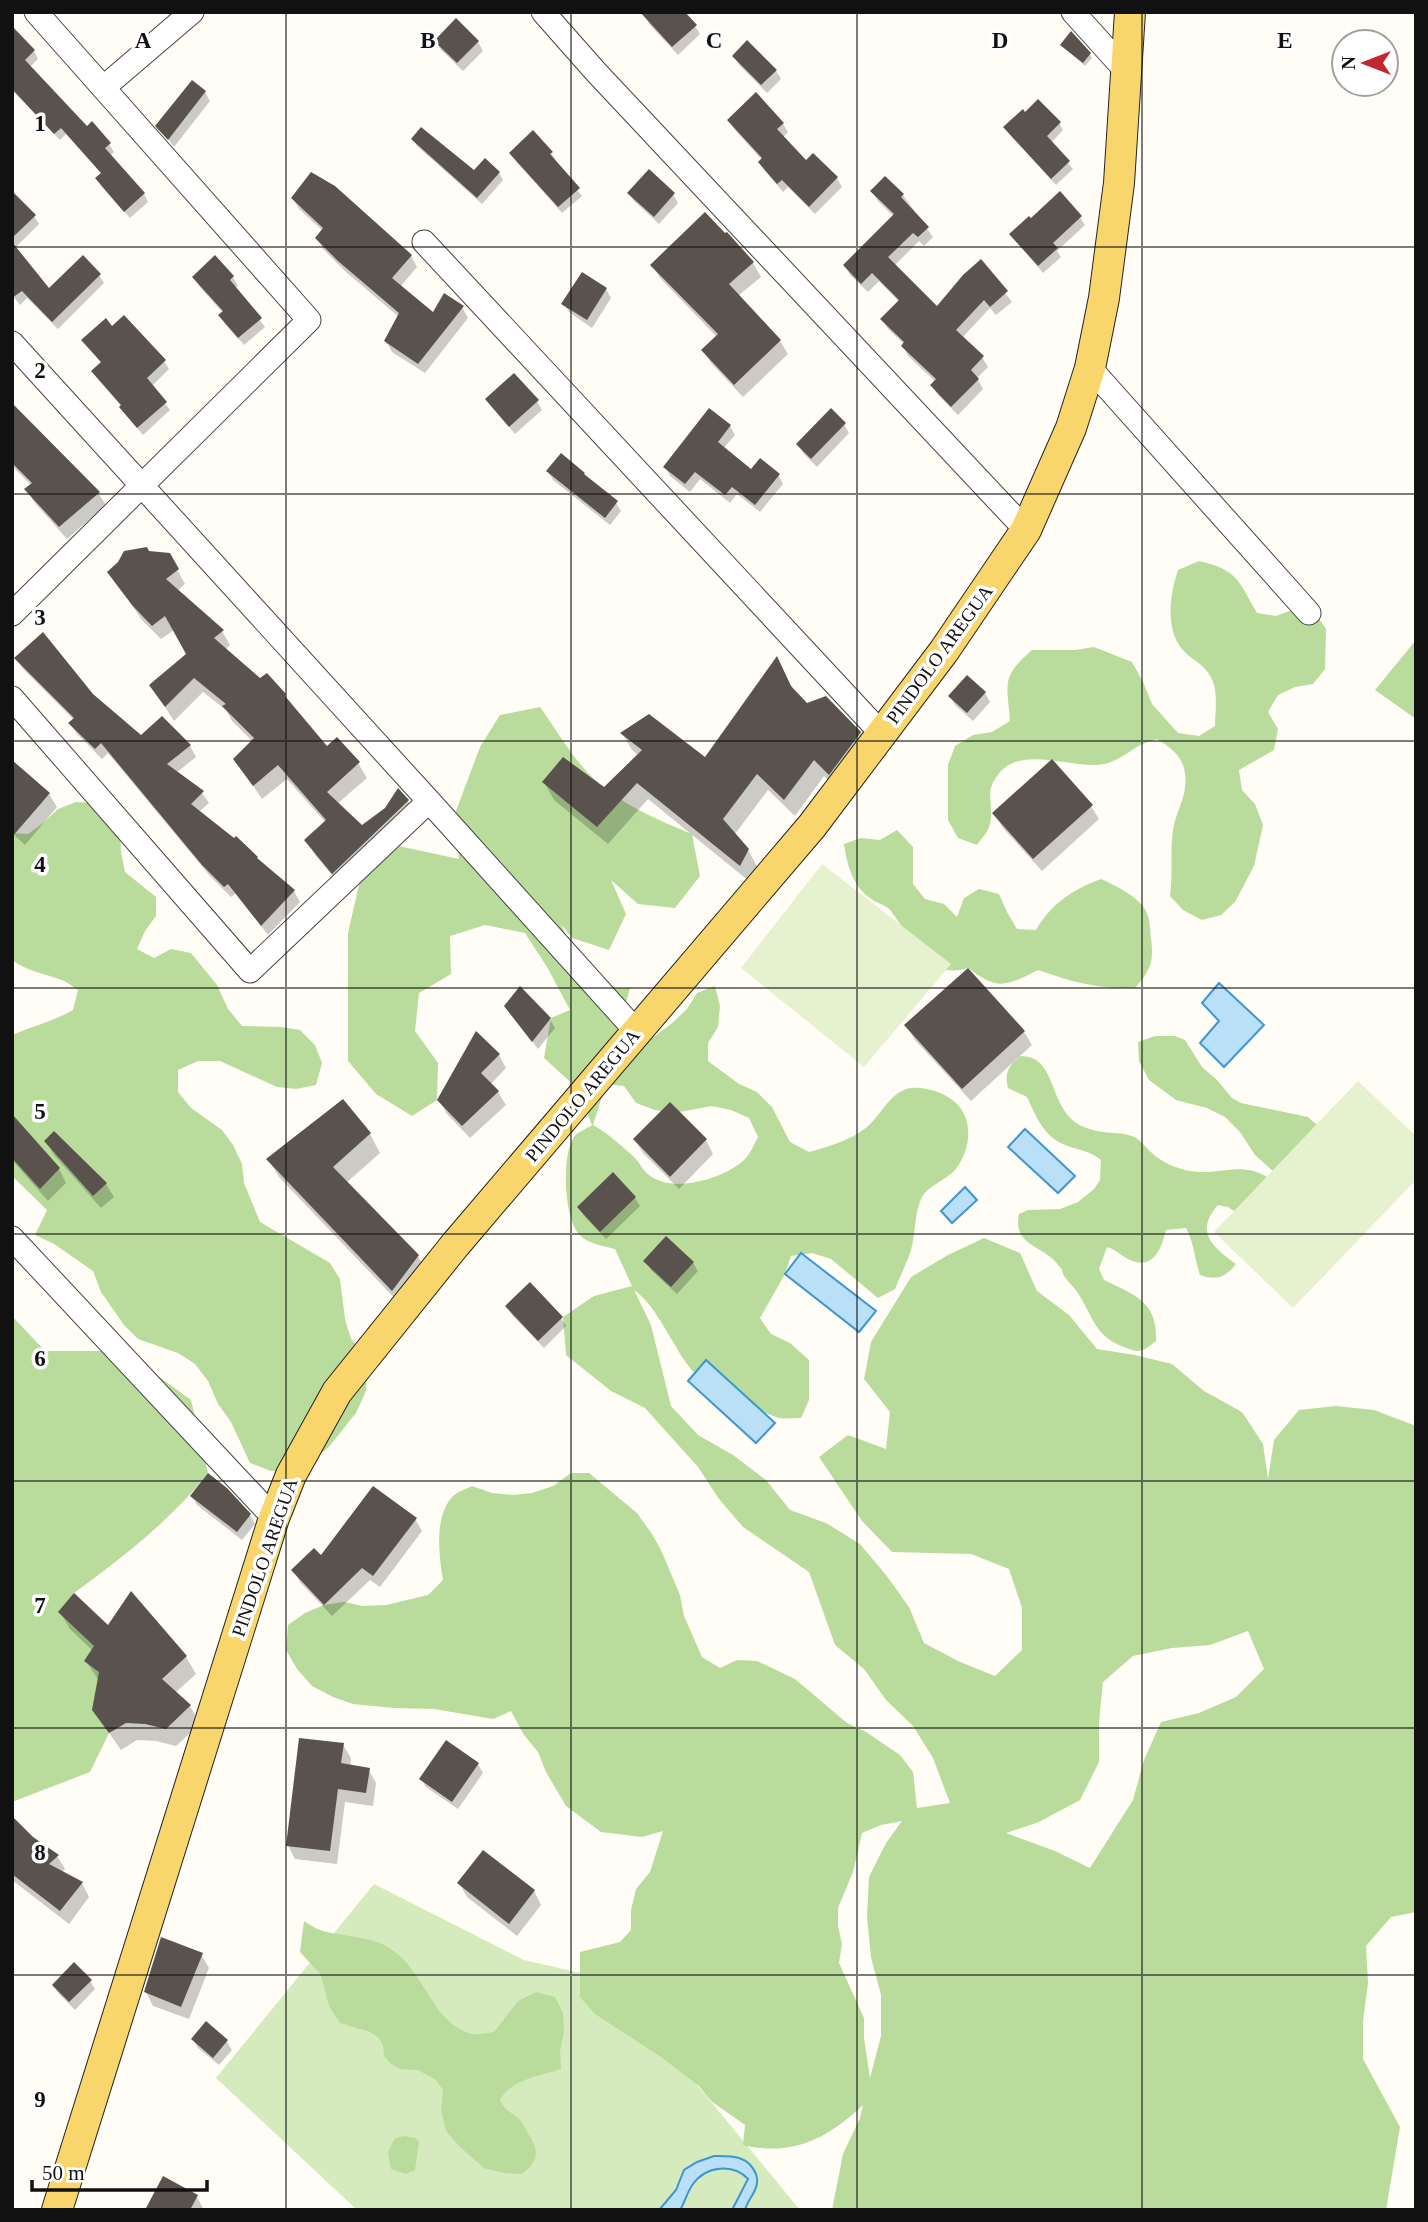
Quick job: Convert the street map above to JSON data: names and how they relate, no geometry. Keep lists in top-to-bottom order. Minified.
{"streets":{"main road":["PINDOLO AREGUA"]},"scale_bar":"50 m","north":"left","grid":{"columns":["A","B","C","D","E"],"rows":["1","2","3","4","5","6","7","8","9"]}}
